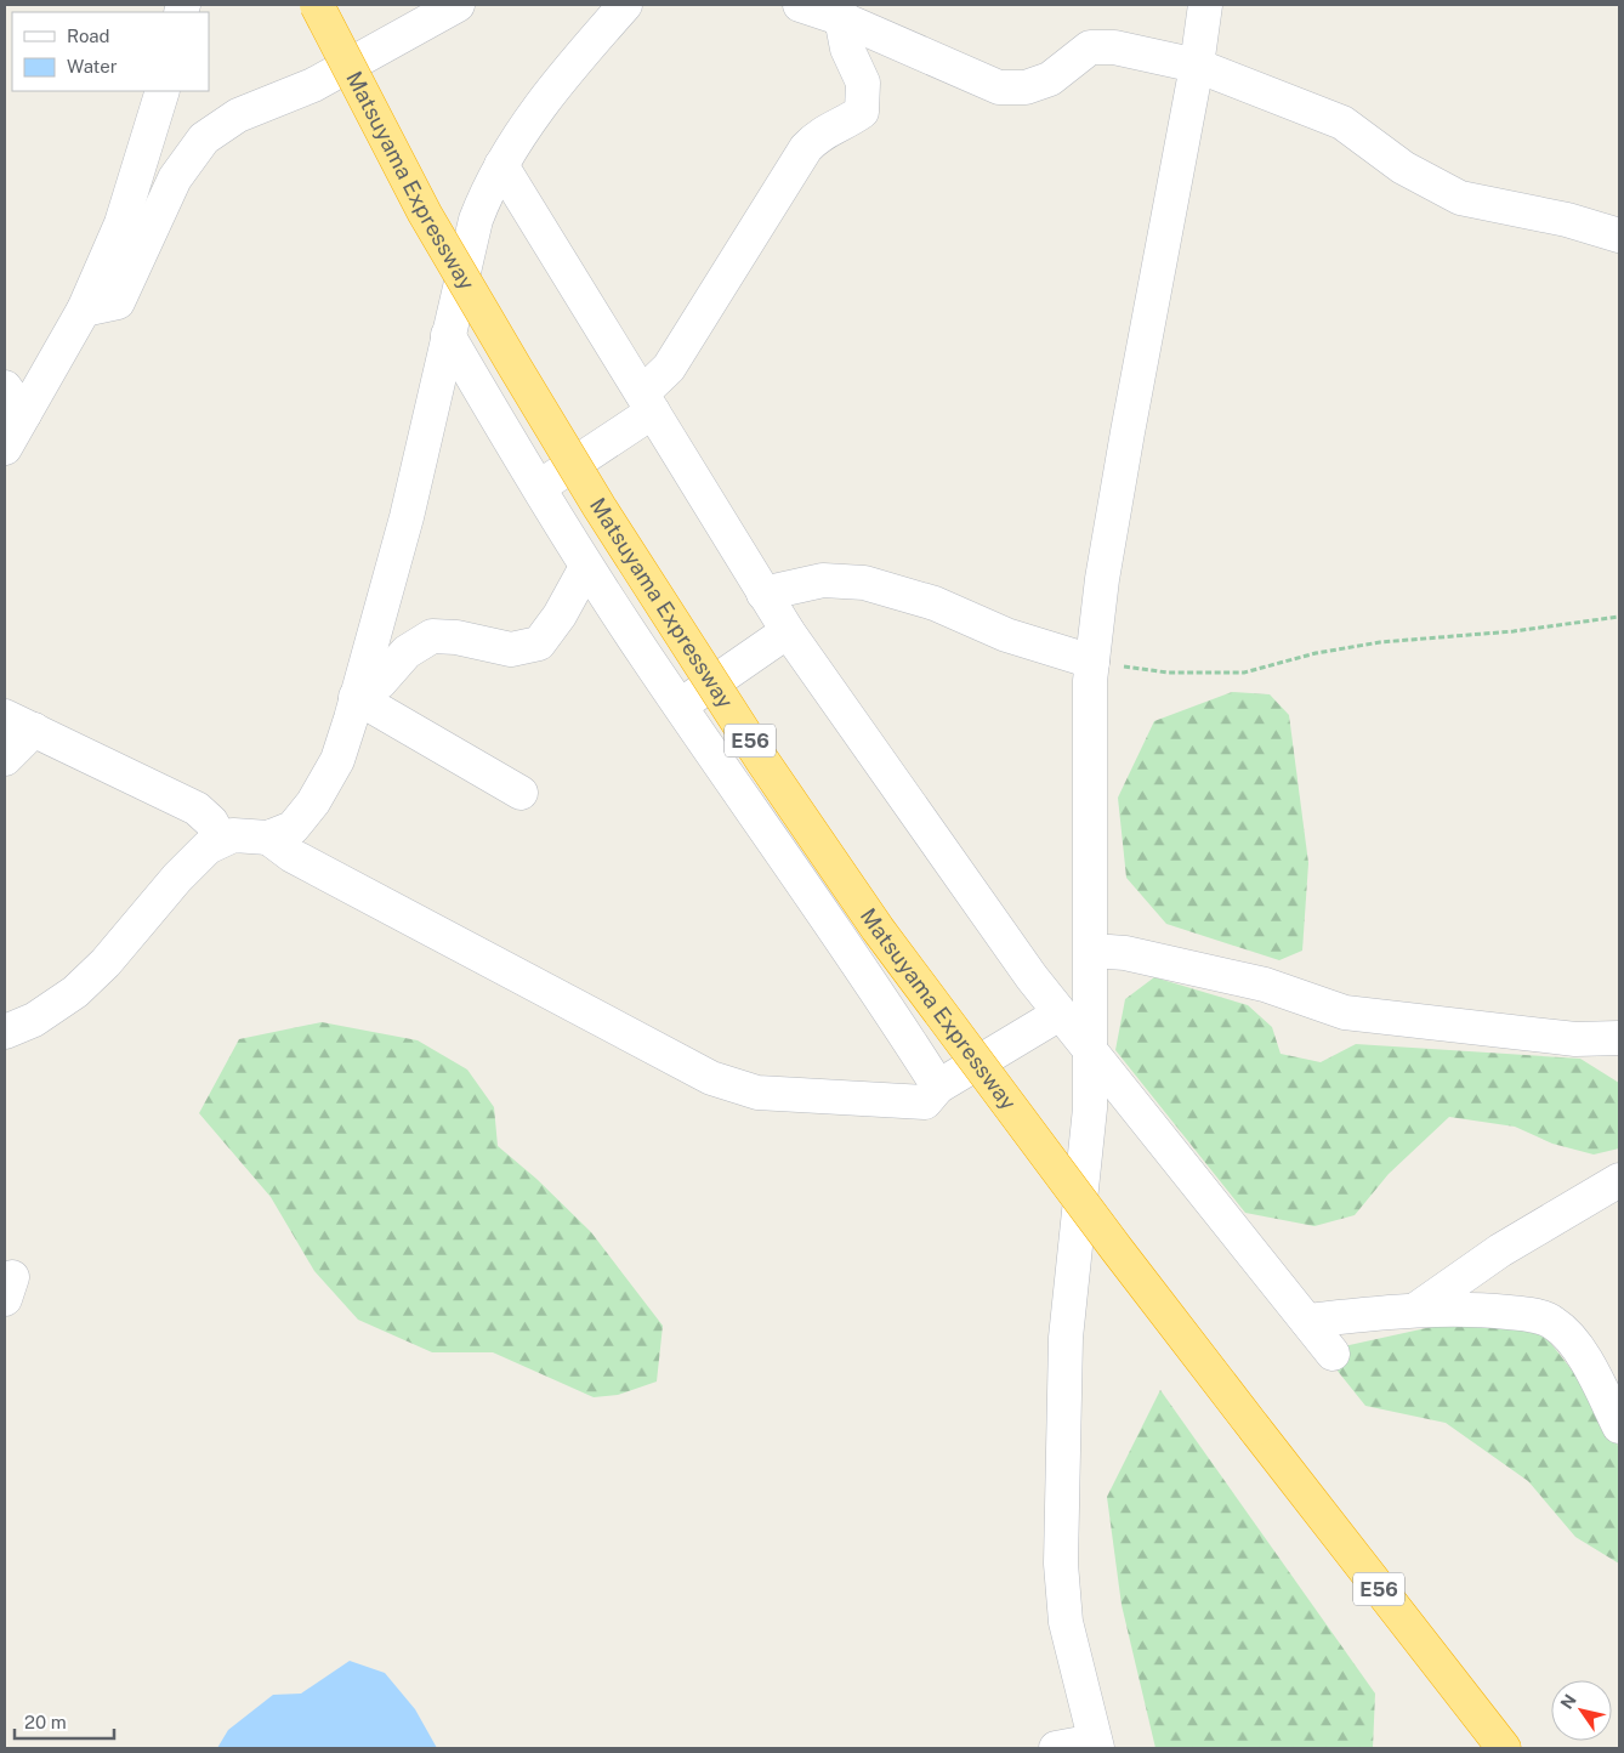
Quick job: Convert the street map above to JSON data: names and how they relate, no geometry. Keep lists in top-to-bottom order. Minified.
{"streets":{"highway":["Matsuyama Expressway","E56"]},"legend":["Road","Water"],"scale_bar":"20 m","north":"top left"}
